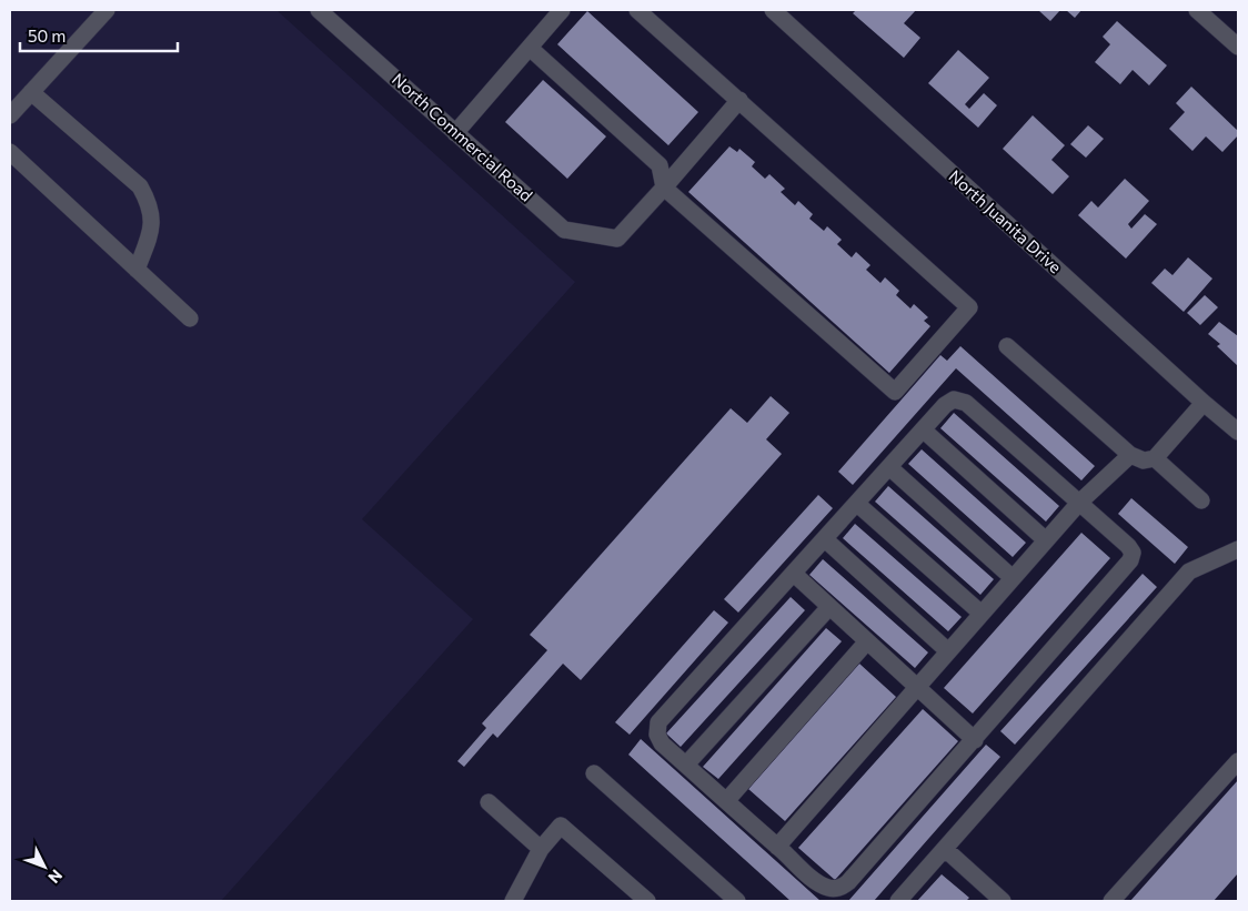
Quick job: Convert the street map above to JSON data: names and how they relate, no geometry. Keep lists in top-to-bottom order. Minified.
{"streets":{"street":["North Commercial Road","North Juanita Drive"]},"scale_bar":"50 m","north":"bottom right"}
